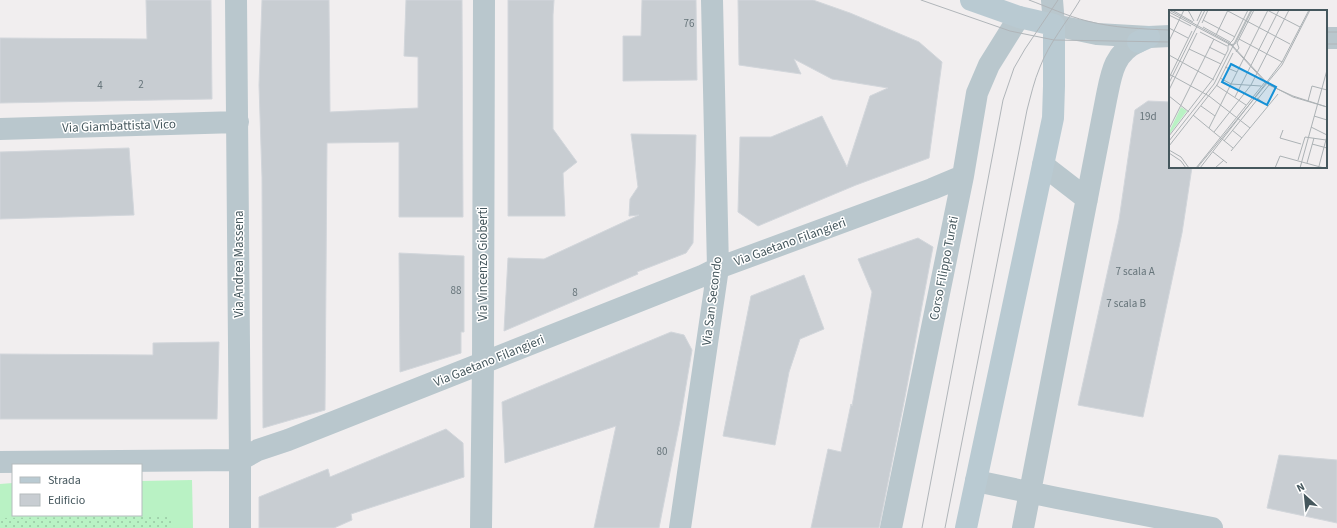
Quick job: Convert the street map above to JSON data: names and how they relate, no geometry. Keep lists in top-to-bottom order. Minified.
{"streets":{"street":["Via Giambattista Vico","Via Gaetano Filangieri","Via Andrea Massena","Via Vincenzo Gioberti","Corso Filippo Turati","Via San Secondo"]},"crossings":[["Via Giambattista Vico","Via Andrea Massena"],["Via Gaetano Filangieri","Via Andrea Massena"],["Via Gaetano Filangieri","Via Vincenzo Gioberti"],["Via Gaetano Filangieri","Corso Filippo Turati"],["Via Gaetano Filangieri","Via San Secondo"]],"house_numbers":["76","2","4","19d","7 scala A","88","8","7 scala B","80"],"legend":["Strada","Edificio"],"north":"top left"}
